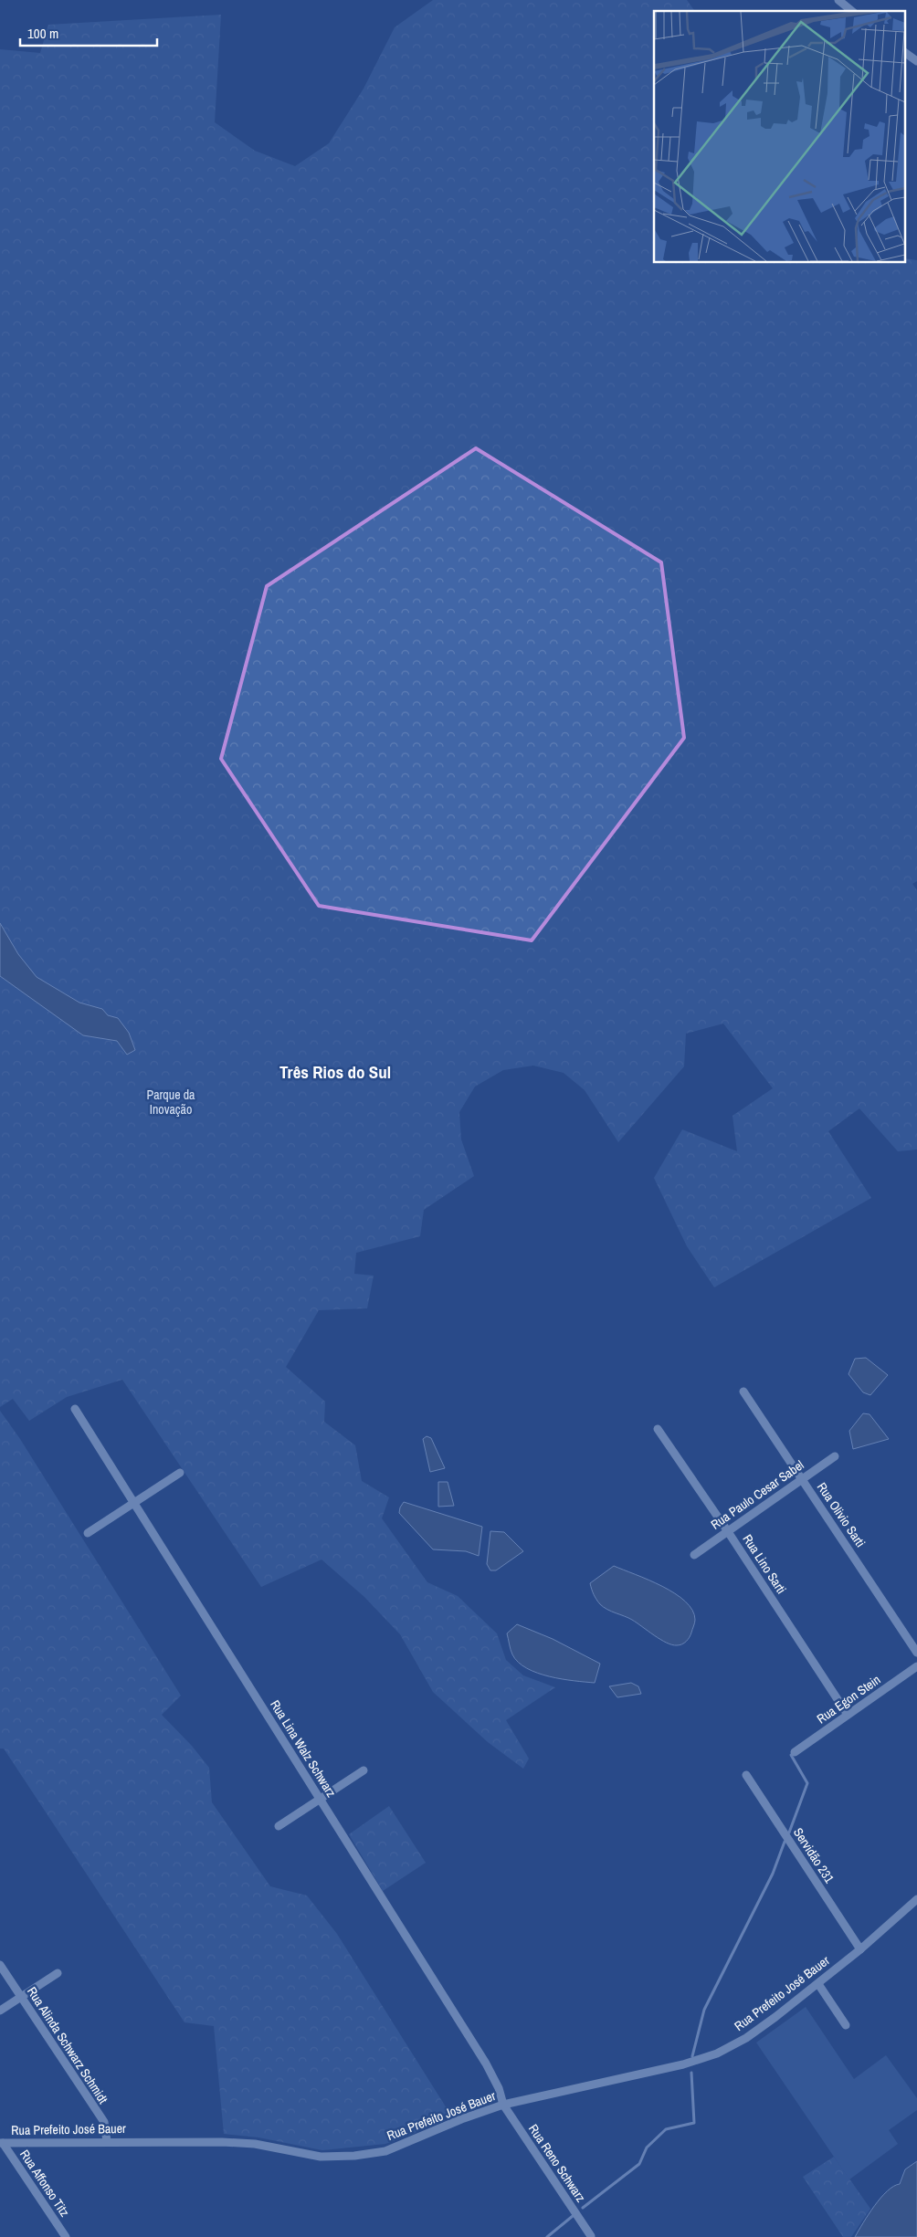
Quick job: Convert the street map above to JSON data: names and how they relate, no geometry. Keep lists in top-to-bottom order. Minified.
{"streets":{"street":["Rua Paulo Cesar Sabel","Rua Olivio Sarti","Rua Lino Sarti","Rua Egon Stein","Rua Lina Walz Schwarz","Servidão 231","Rua Prefeito José Bauer","Rua Alinda Schwarz Schmidt","Rua Reno Schwarz","Rua Affonso Titz"]},"crossings":[["Rua Paulo Cesar Sabel","Rua Olivio Sarti"],["Rua Paulo Cesar Sabel","Rua Lino Sarti"],["Rua Lino Sarti","Rua Egon Stein"],["Rua Lina Walz Schwarz","Rua Prefeito José Bauer"],["Rua Lina Walz Schwarz","Rua Reno Schwarz"],["Servidão 231","Rua Prefeito José Bauer"],["Rua Prefeito José Bauer","Rua Alinda Schwarz Schmidt"],["Rua Prefeito José Bauer","Rua Reno Schwarz"],["Rua Prefeito José Bauer","Rua Affonso Titz"]],"districts":["Três Rios do Sul"],"parks":["Parque da Inovação"],"scale_bar":"100 m"}
